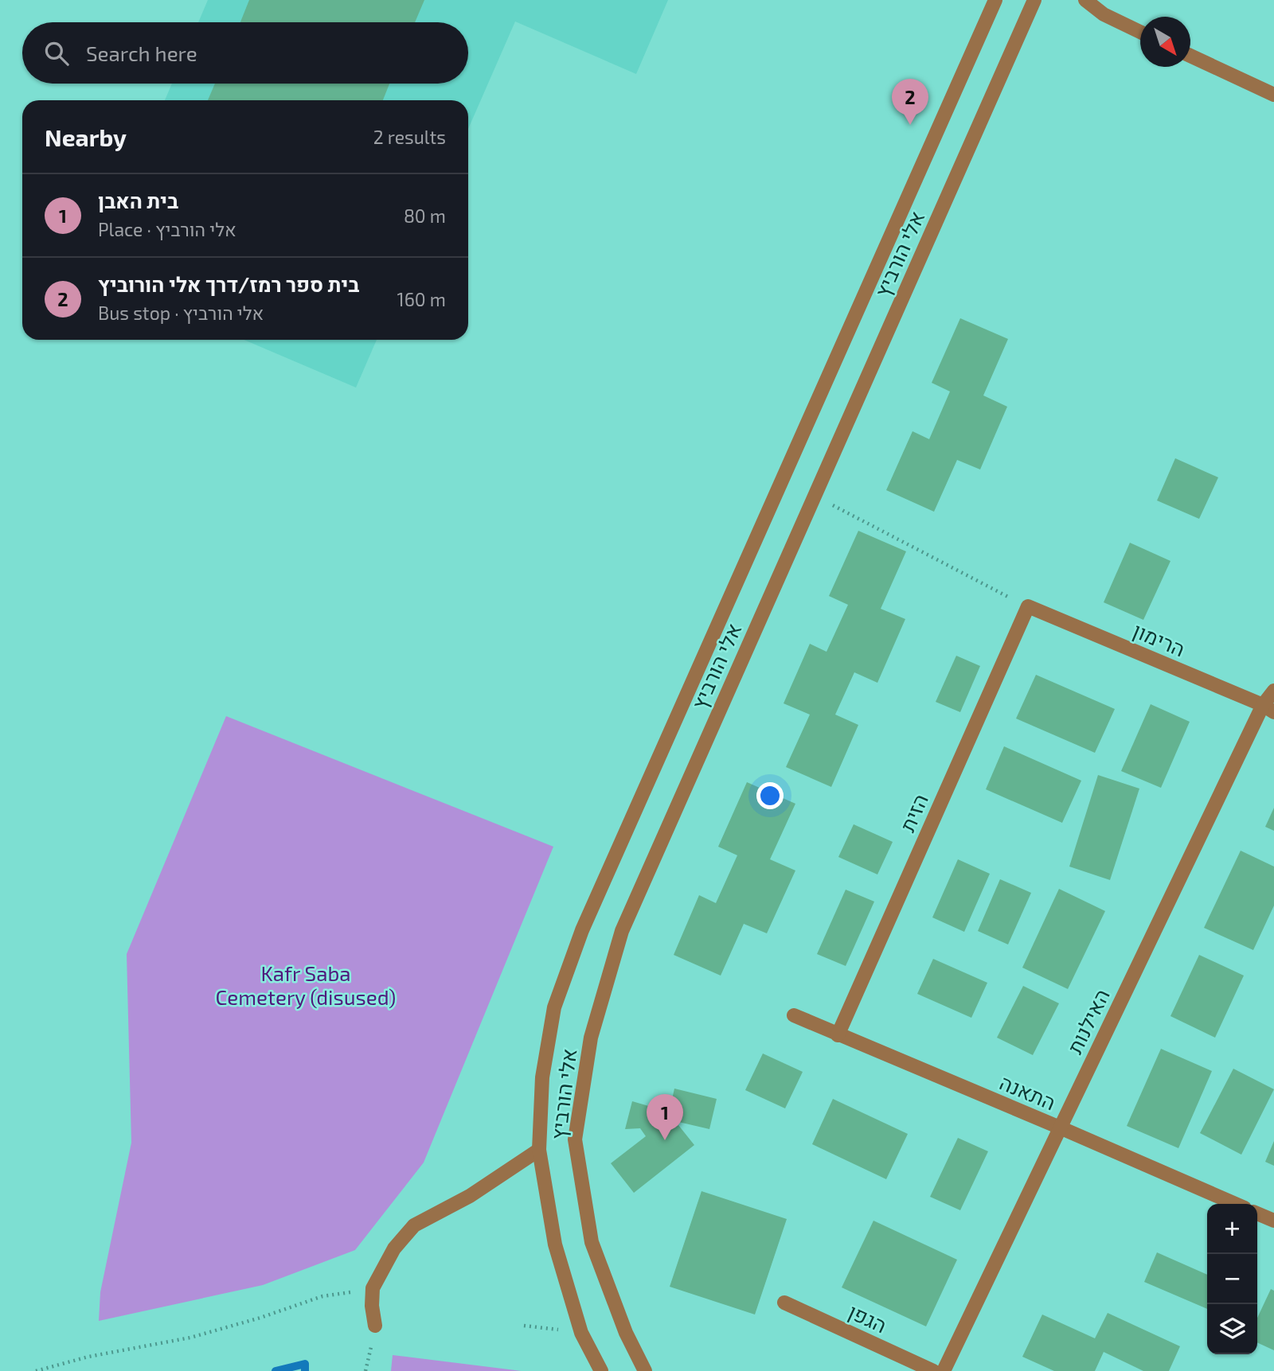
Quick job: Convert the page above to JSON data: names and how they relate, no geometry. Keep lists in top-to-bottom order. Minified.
{"streets":{"street":["אלי הורביץ","הרימון","הזית","האילנות","התאנה","הגפן"]},"crossings":[["הרימון","הזית"],["הרימון","האילנות"],["הזית","התאנה"],["האילנות","התאנה"]],"parks":["Kafr Saba Cemetery (disused)"],"north":"bottom right","page":{"search":"Search here","pins":["2","1"],"heading":["Nearby","2 results"],"list":[{"mark":"1","name":"בית האבן","note":"Place · אלי הורביץ","value":"80 m"},{"mark":"2","name":"בית ספר רמז/דרך אלי הורוביץ","note":"Bus stop · אלי הורביץ","value":"160 m"}],"map_buttons":["+","−"]}}
